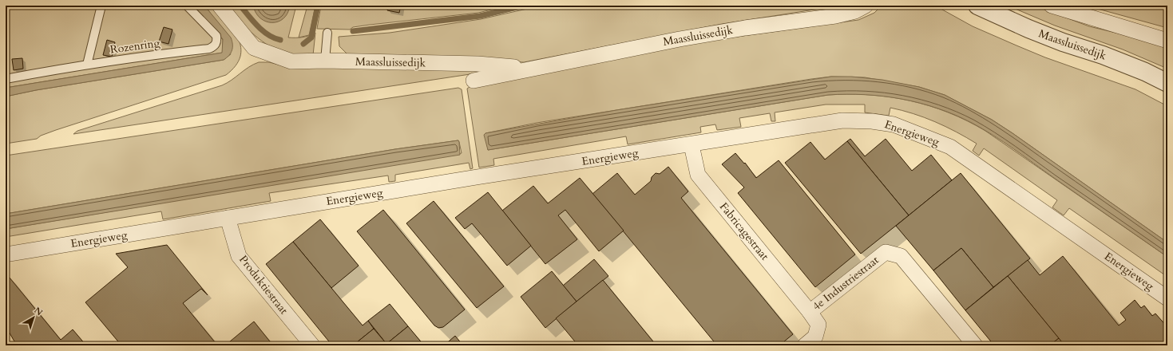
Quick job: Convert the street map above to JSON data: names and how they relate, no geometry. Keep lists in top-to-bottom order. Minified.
{"streets":{"street":["Maassluissedijk","Energieweg","Fabricagestraat","4e Industriestraat","Produktiestraat"],"lane":["Rozenring"]},"crossings":[["Energieweg","Fabricagestraat"],["Energieweg","Produktiestraat"],["Fabricagestraat","4e Industriestraat"]],"north":"top right"}
